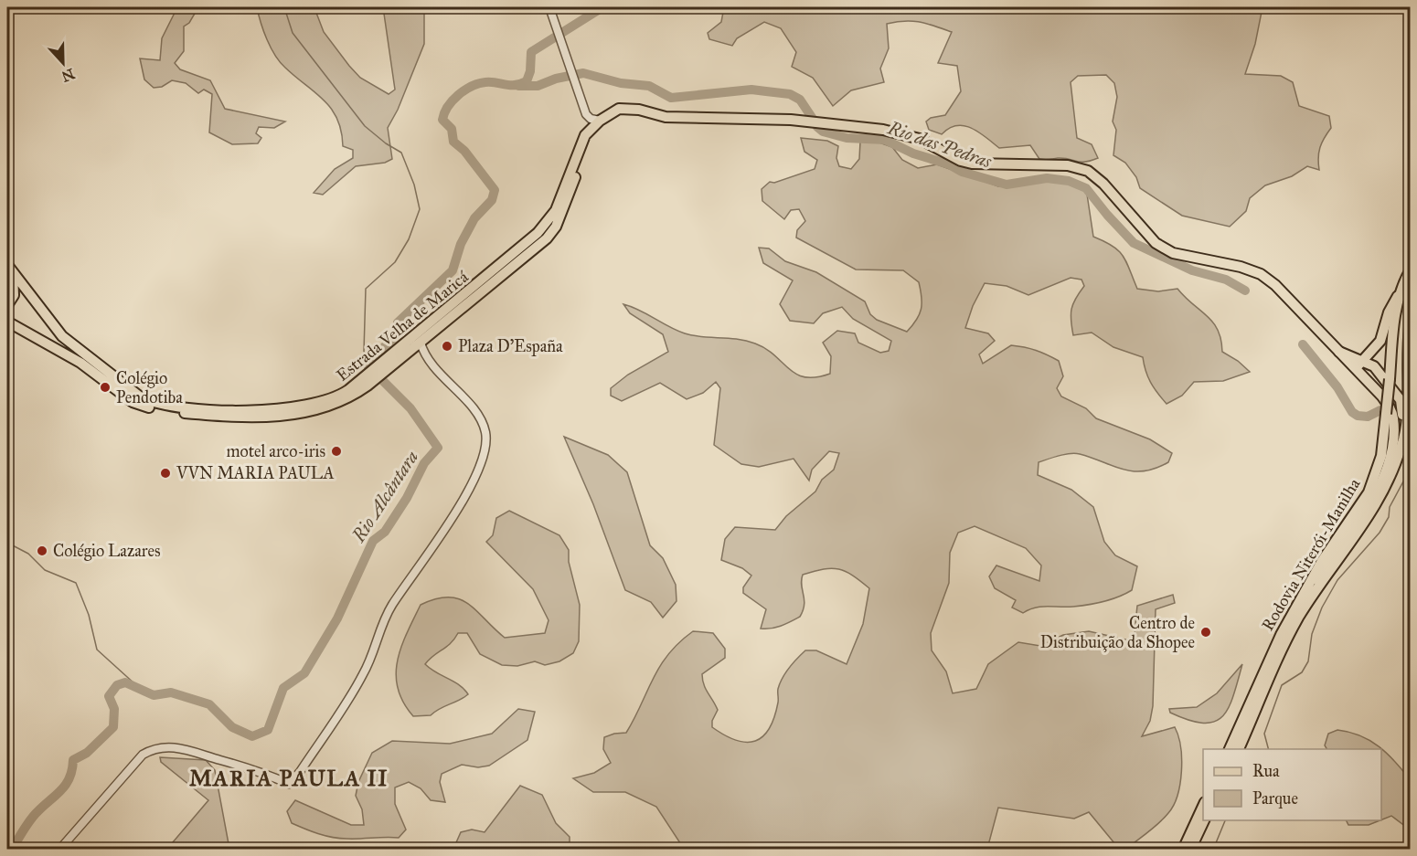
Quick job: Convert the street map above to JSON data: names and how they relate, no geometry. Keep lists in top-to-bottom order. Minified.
{"streets":{"main road":["Estrada Velha de Maricá","Rodovia Niterói-Manilha"]},"districts":["MARIA PAULA II"],"water":["Rio das Pedras","Rio Alcântara"],"places":["Plaza D'España","Colégio Pendotiba","motel arco-iris","VVN MARIA PAULA","Colégio Lazares","Centro de Distribuição da Shopee"],"legend":["Rua","Parque"],"north":"bottom"}
